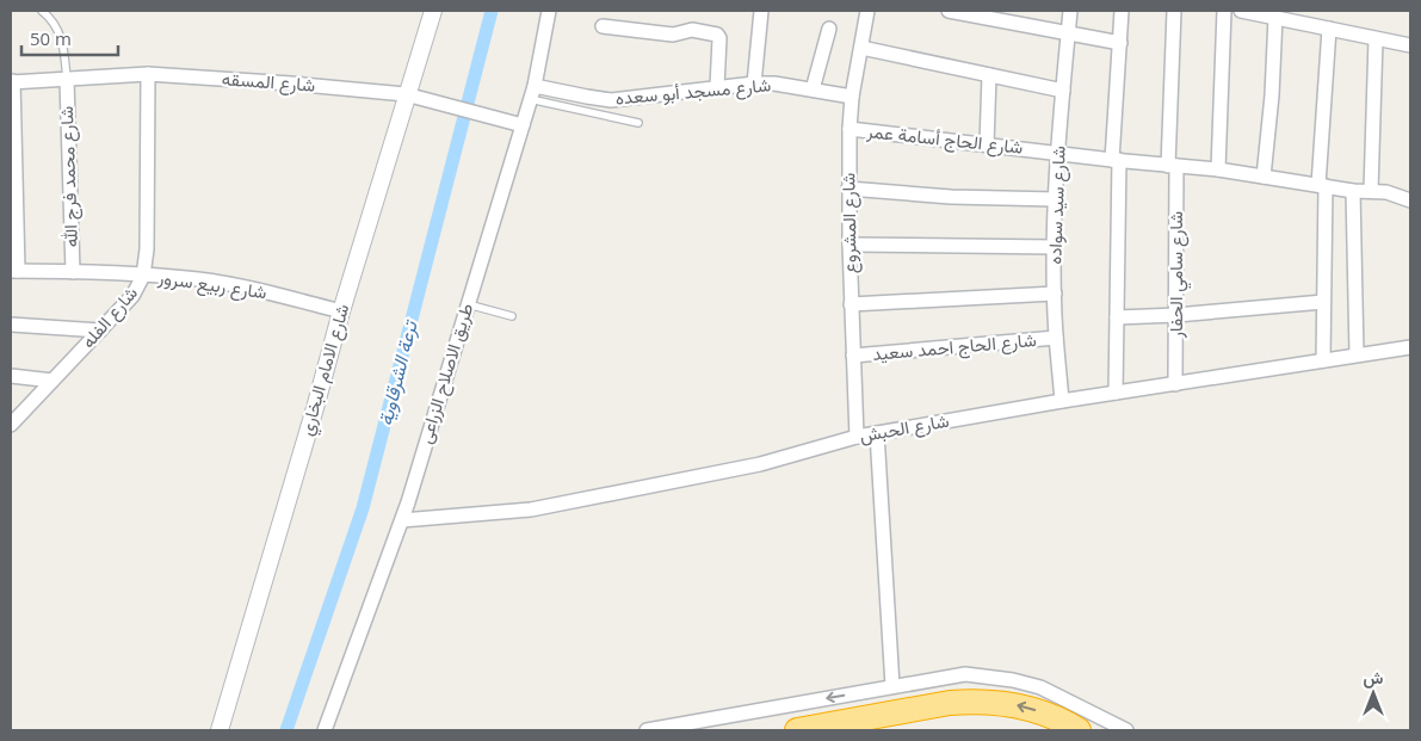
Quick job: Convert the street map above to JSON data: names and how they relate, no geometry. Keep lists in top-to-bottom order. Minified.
{"streets":{"street":["شارع المسقه","شارع مسجد أبو سعده","شارع الحاج أسامة عمر","شارع محمد فرج الله","شارع سيد سواده","شارع المشروع","شارع سامي الحفار","شارع ربيع سرور","شارع الفله","شارع الحاج احمد سعيد","شارع الامام البخاري","طريق الاصلاح الزراعى","شارع الحبش"]},"crossings":[["شارع المسقه","شارع محمد فرج الله"],["شارع المسقه","شارع الفله"],["شارع المسقه","شارع الامام البخاري"],["شارع المسقه","طريق الاصلاح الزراعى"],["شارع مسجد أبو سعده","شارع المشروع"],["شارع مسجد أبو سعده","طريق الاصلاح الزراعى"],["شارع الحاج أسامة عمر","شارع سيد سواده"],["شارع الحاج أسامة عمر","شارع المشروع"],["شارع الحاج أسامة عمر","شارع سامي الحفار"],["شارع محمد فرج الله","شارع ربيع سرور"],["شارع سيد سواده","شارع الحاج احمد سعيد"],["شارع سيد سواده","شارع الحبش"],["شارع المشروع","شارع الحاج احمد سعيد"],["شارع المشروع","شارع الحبش"],["شارع سامي الحفار","شارع الحبش"],["شارع ربيع سرور","شارع الفله"],["شارع ربيع سرور","شارع الامام البخاري"],["طريق الاصلاح الزراعى","شارع الحبش"]],"water":["ترعة الشرقاوية"],"scale_bar":"50 m","north":"top"}
